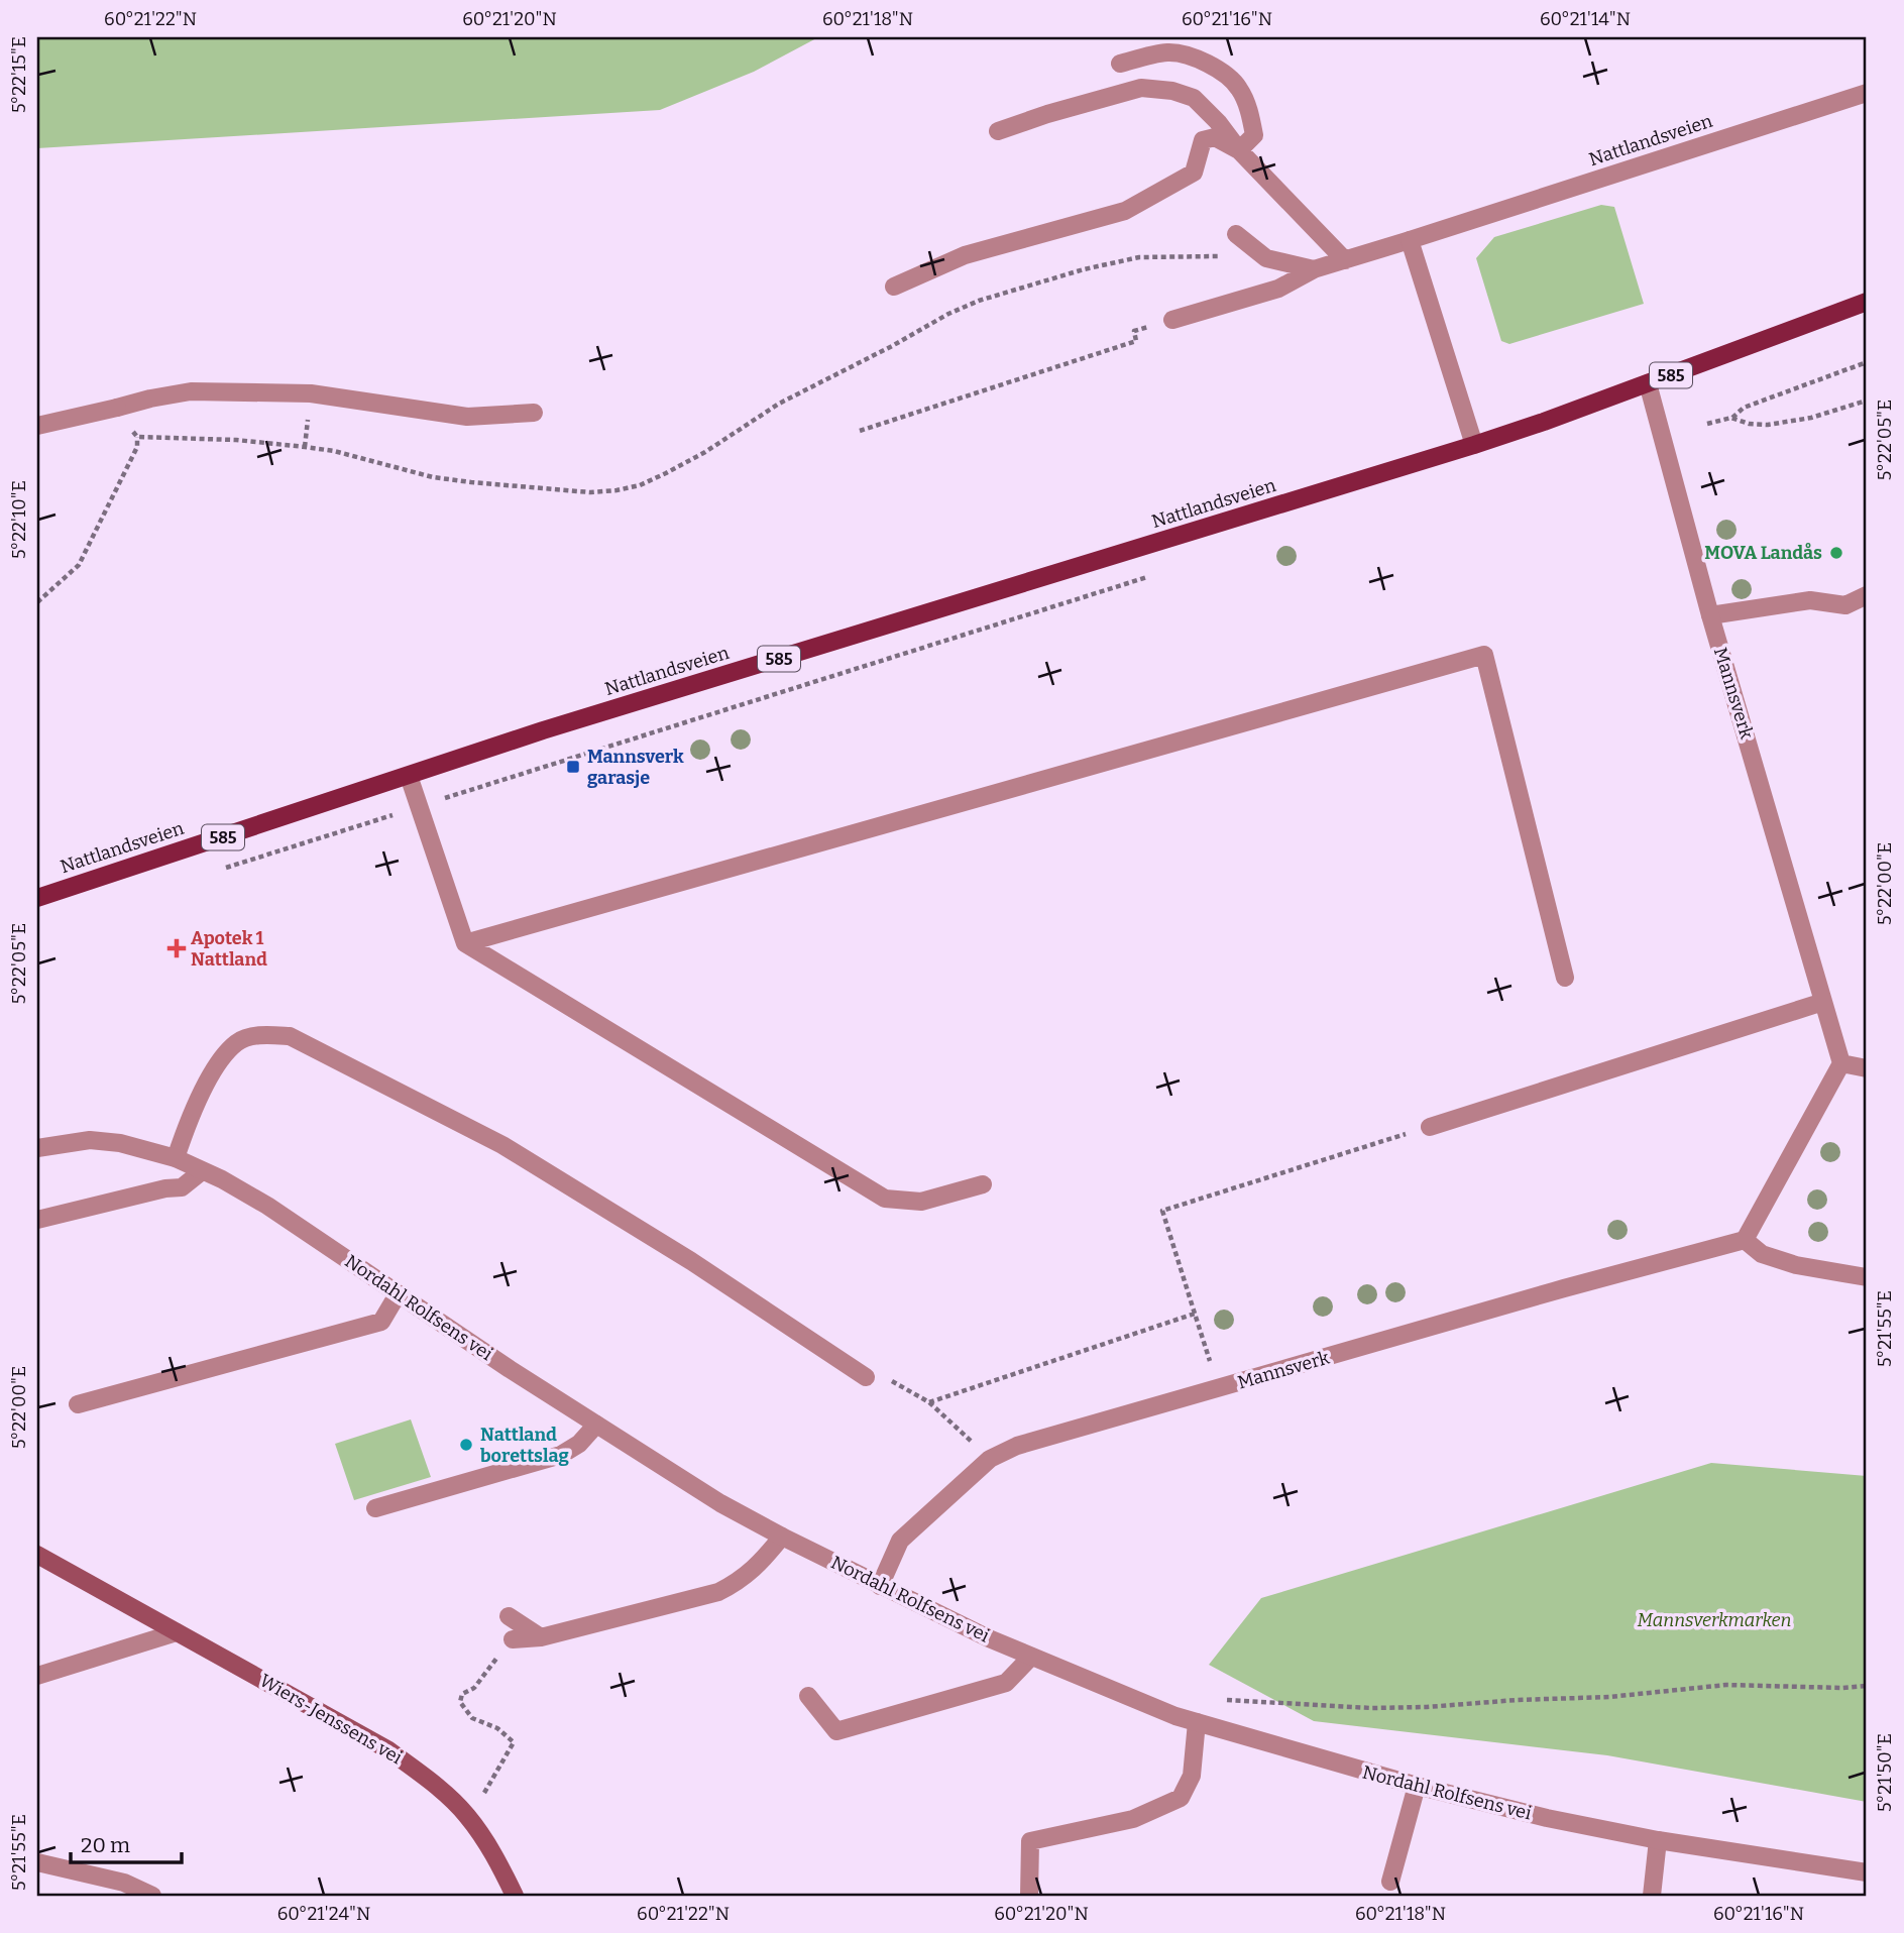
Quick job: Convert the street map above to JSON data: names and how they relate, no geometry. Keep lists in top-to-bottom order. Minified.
{"streets":{"main road":["Nattlandsveien","585"],"street":["Mannsverk","Nordahl Rolfsens vei","Wiers-Jenssens vei"]},"crossings":[["Nattlandsveien","Mannsverk"],["Mannsverk","Nordahl Rolfsens vei"]],"parks":["Mannsverkmarken"],"places":{"other":["MOVA Landås","Nattland borettslag"],"transit":["Mannsverk garasje"],"health":["Apotek 1 Nattland"]},"scale_bar":"20 m","coordinates":["60°21'22\"N","60°21'20\"N","60°21'18\"N","60°21'16\"N","60°21'14\"N","5°22'15\"E","5°22'05\"E","5°22'10\"E","5°22'00\"E","5°21'55\"E","5°21'50\"E","60°21'24\"N"]}
